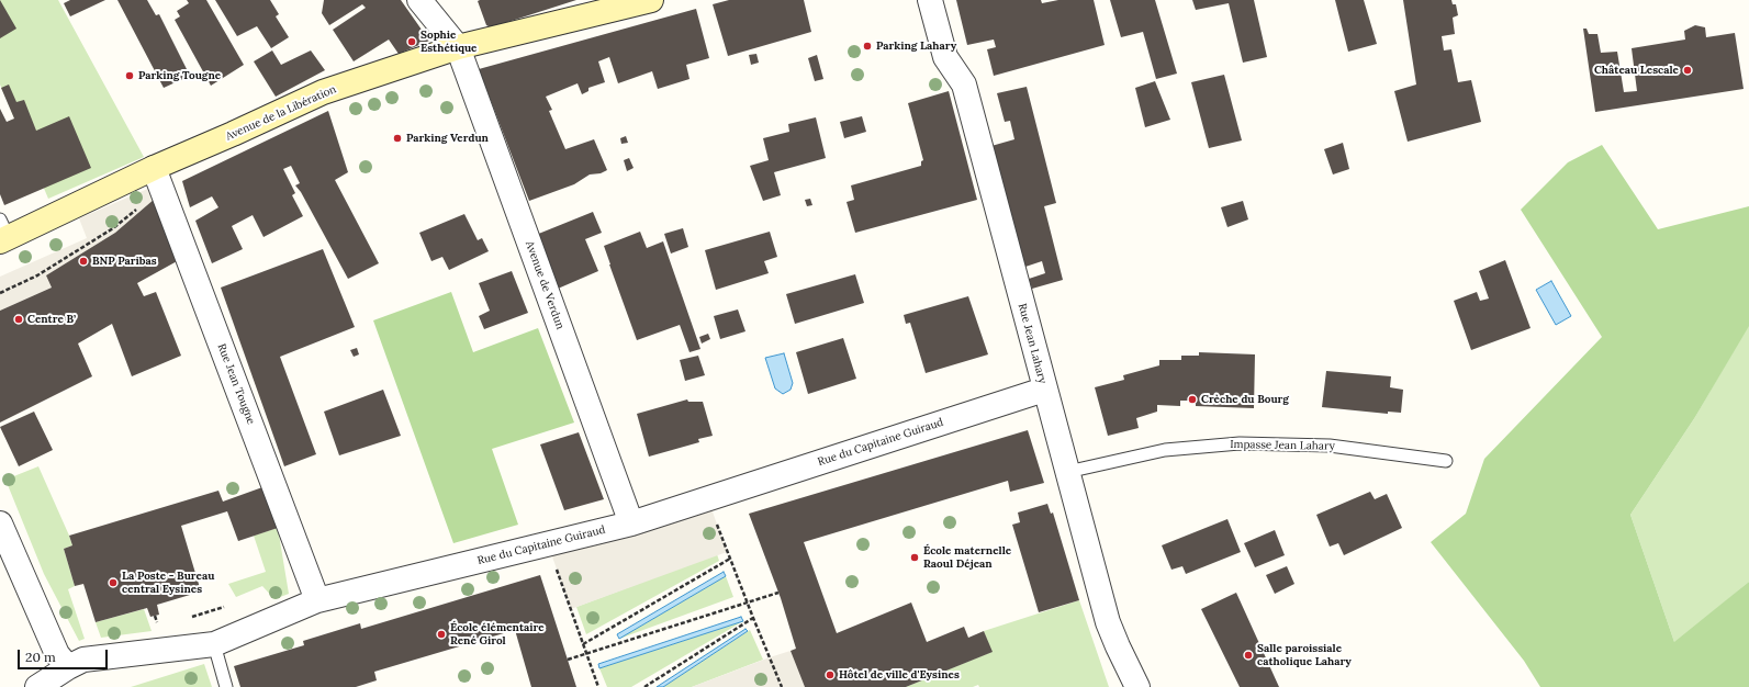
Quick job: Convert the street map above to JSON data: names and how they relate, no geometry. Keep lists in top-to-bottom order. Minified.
{"streets":{"street":["Avenue de la Libération","Avenue de Verdun","Rue Jean Lahary","Rue Jean Tougne","Rue du Capitaine Guiraud"],"lane":["Impasse Jean Lahary"]},"crossings":[["Avenue de la Libération","Avenue de Verdun"],["Avenue de la Libération","Rue Jean Tougne"],["Avenue de Verdun","Rue du Capitaine Guiraud"],["Rue Jean Lahary","Rue du Capitaine Guiraud"],["Rue Jean Lahary","Impasse Jean Lahary"],["Rue Jean Tougne","Rue du Capitaine Guiraud"]],"places":["Sophie Esthétique","Parking Lahary","Château Lescale","Parking Tougne","Parking Verdun","BNP Paribas","Centre B’","Crèche du Bourg","École maternelle Raoul Déjean","La Poste - Bureau central Eysines","École élémentaire René Girol","Salle paroissiale catholique Lahary","Hôtel de ville d'Eysines"],"scale_bar":"20 m"}
